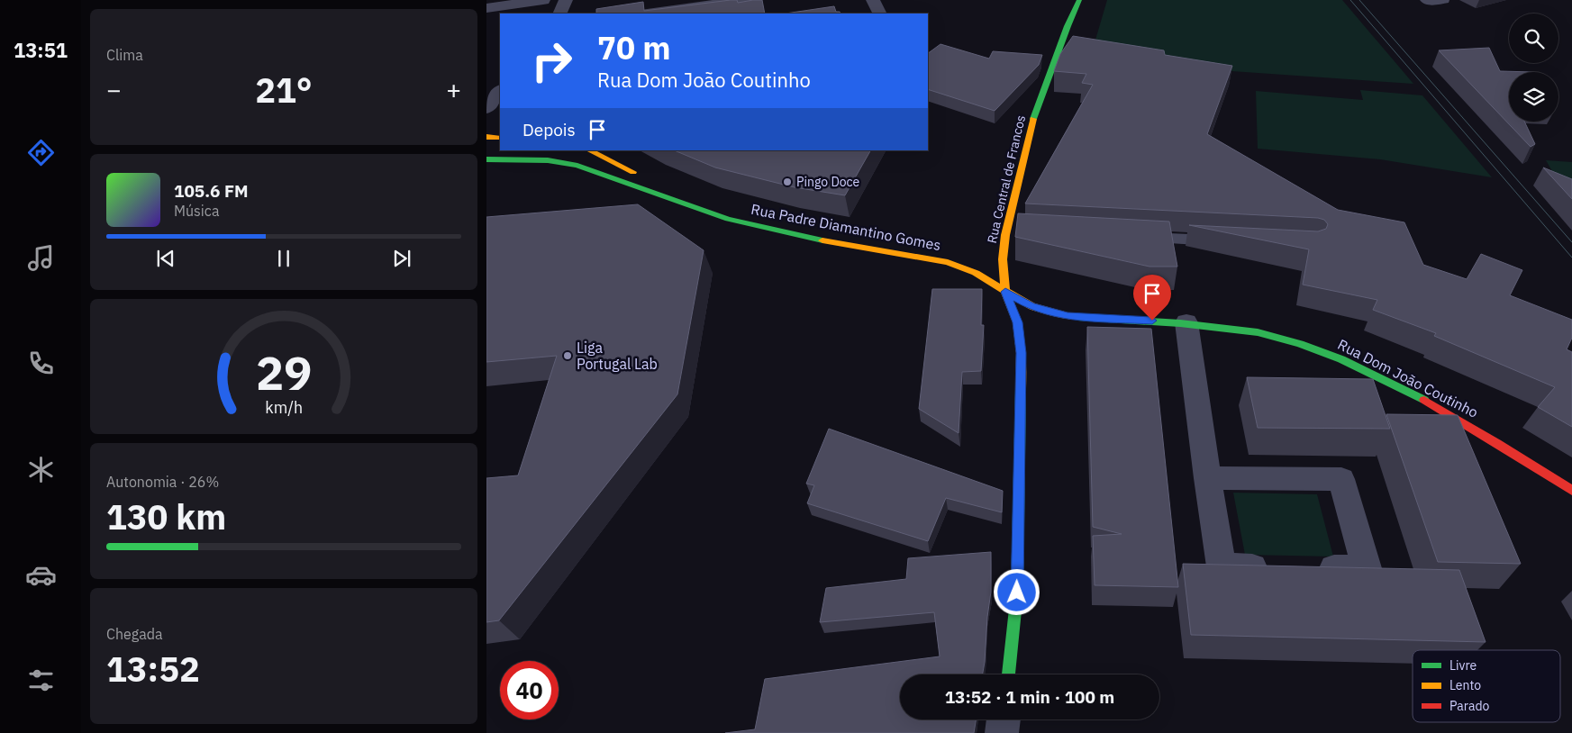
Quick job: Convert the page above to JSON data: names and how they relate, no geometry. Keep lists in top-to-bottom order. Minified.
{"streets":{"main road":["Rua Central de Francos","Rua Padre Diamantino Gomes","Rua Dom João Coutinho"]},"crossings":[["Rua Central de Francos","Rua Padre Diamantino Gomes"],["Rua Central de Francos","Rua Dom João Coutinho"],["Rua Padre Diamantino Gomes","Rua Dom João Coutinho"]],"places":["Pingo Doce","Liga Portugal Lab"],"legend":["Livre","Lento","Parado"],"page":{"tabs":"13:51","tile":["Clima",["Autonomia · 26%","130 km"],["Chegada","13:52"]],"turn":["70 m","Rua Dom João Coutinho"],"heat":["−","21°","+"],"then":"Depois","song":["105.6 FM","Música"],"limit":"40","trip":"13:52 · 1 min · 100 m","gauge":["29","km/h"]}}
